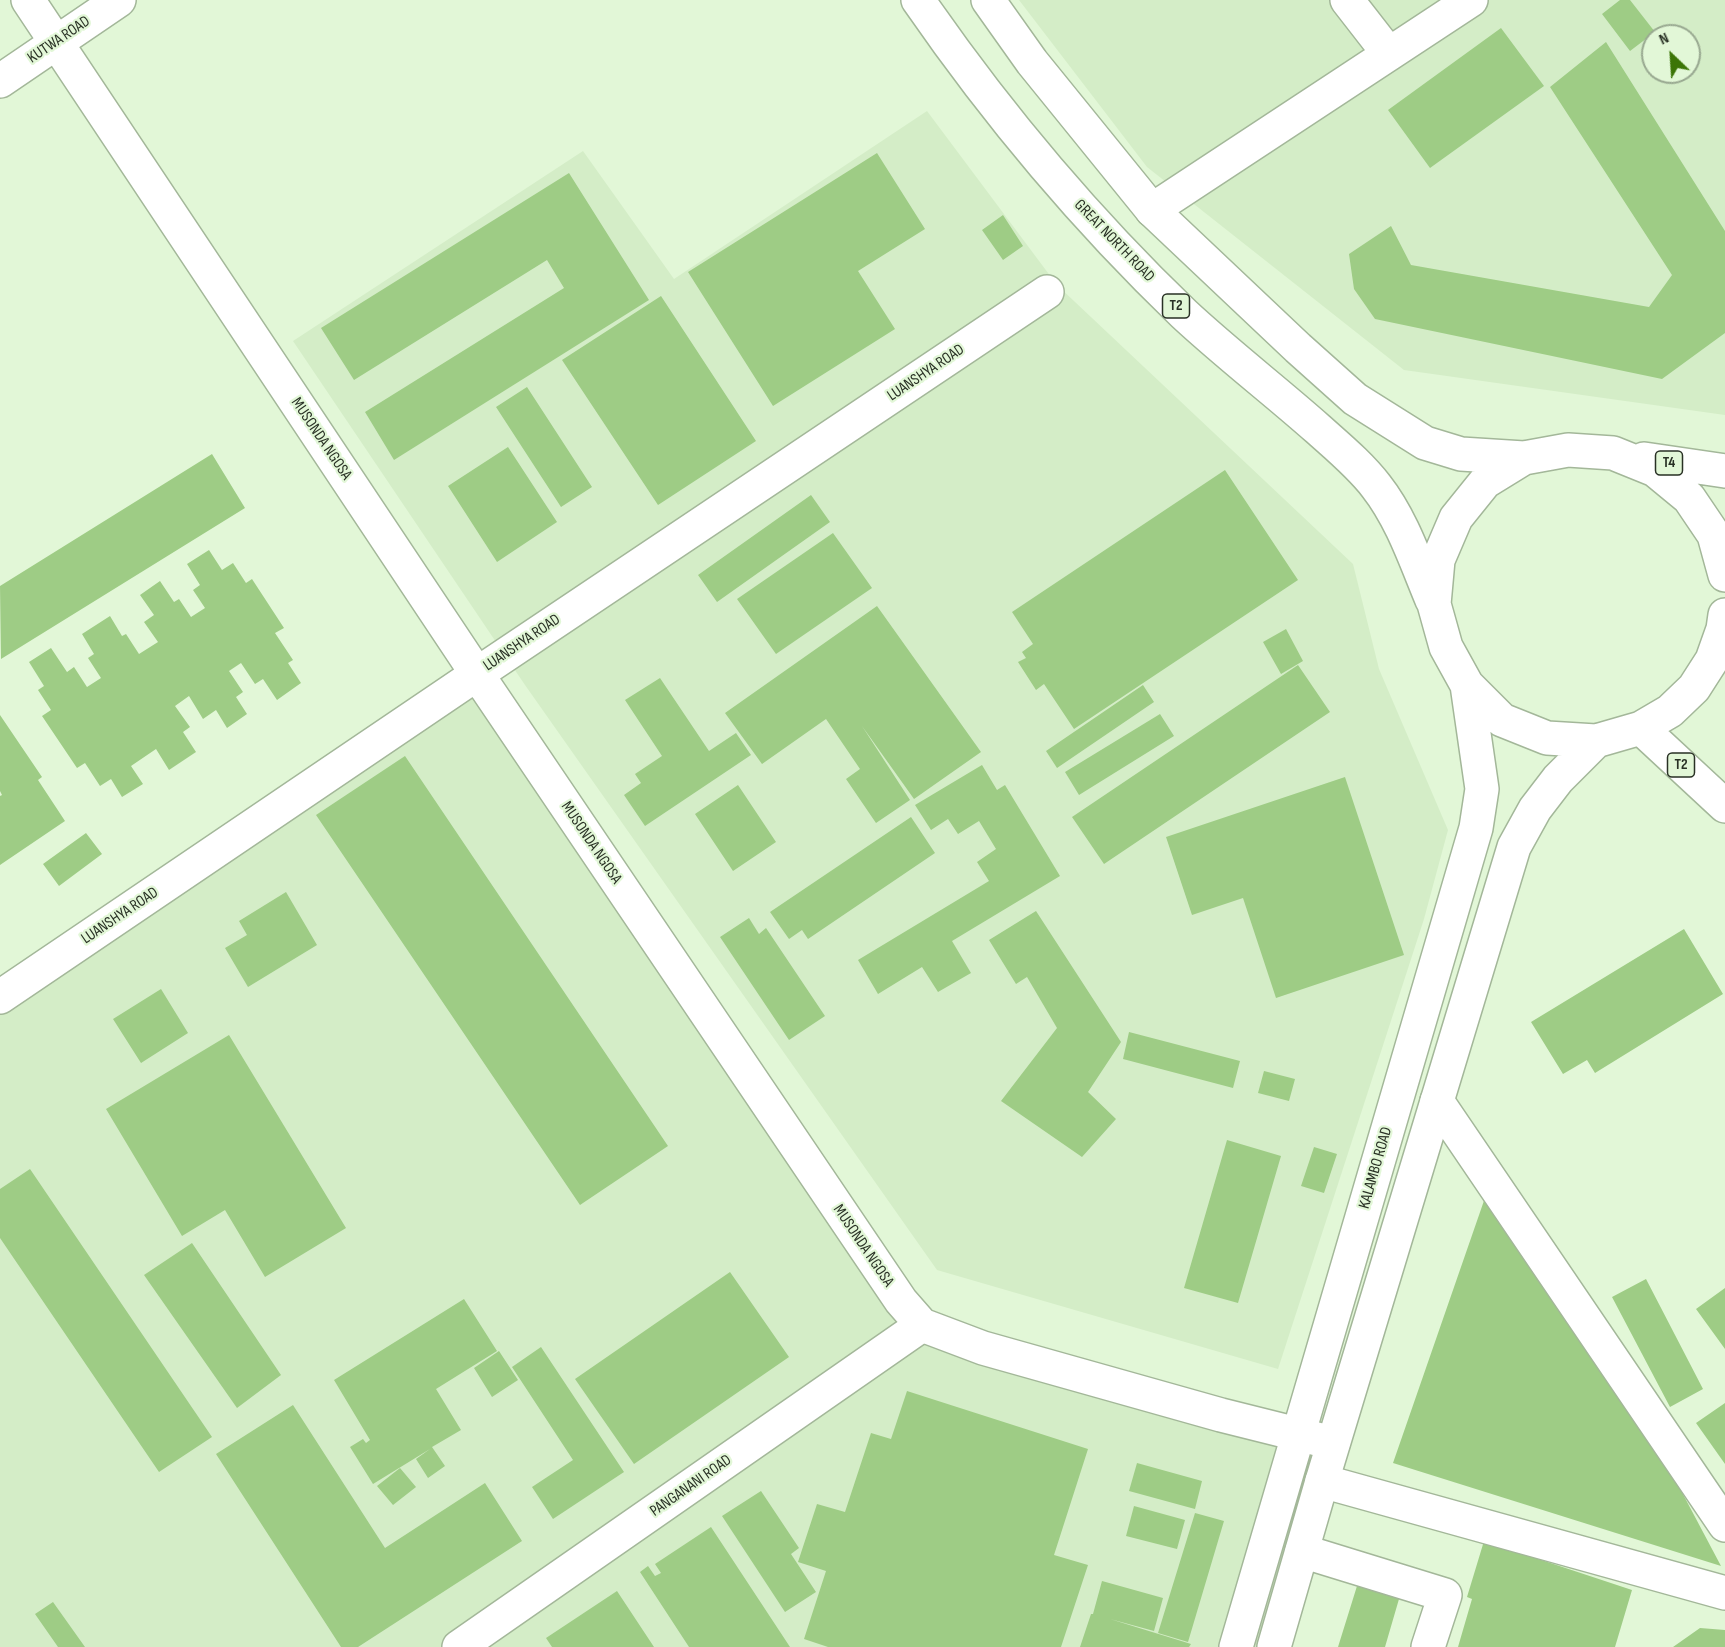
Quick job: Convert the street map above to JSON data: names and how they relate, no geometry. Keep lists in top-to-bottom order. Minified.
{"streets":{"main road":["KUTWA ROAD","GREAT NORTH ROAD","T2","LUANSHYA ROAD","MUSONDA NGOSA","T4","KALAMBO ROAD","PANGANANI ROAD"]},"crossings":[["KUTWA ROAD","MUSONDA NGOSA"],["LUANSHYA ROAD","MUSONDA NGOSA"],["MUSONDA NGOSA","KALAMBO ROAD"],["MUSONDA NGOSA","PANGANANI ROAD"]],"north":"top left"}
